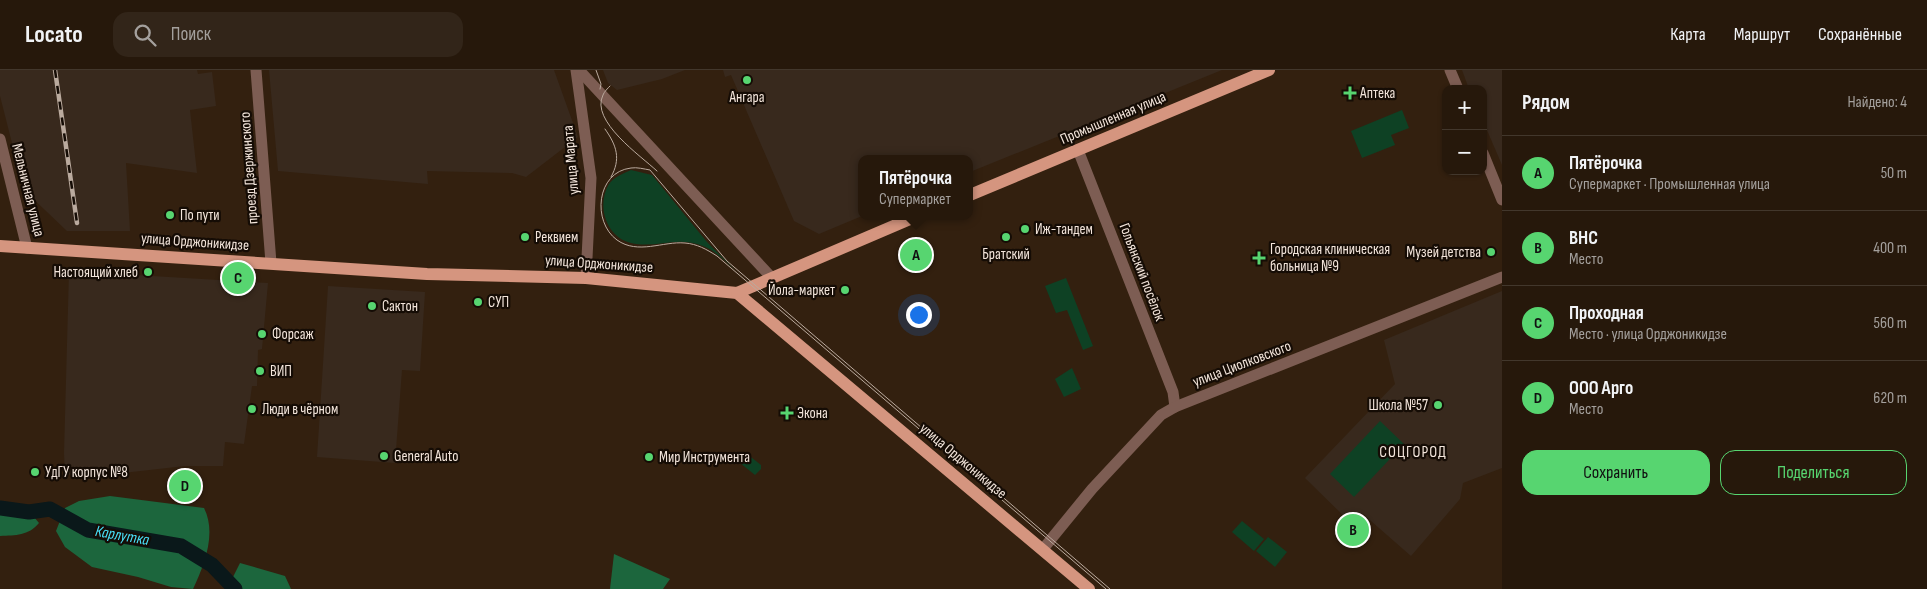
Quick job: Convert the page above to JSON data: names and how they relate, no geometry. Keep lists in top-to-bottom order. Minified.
{"streets":{"main road":["Промышленная улица","улица Орджоникидзе"],"street":["улица Марата","проезд Дзержинского","Мельничная улица","Гольянский посёлок","улица Циолковского"]},"crossings":[["Промышленная улица","Гольянский посёлок"],["улица Марата","улица Орджоникидзе"],["проезд Дзержинского","улица Орджоникидзе"],["Мельничная улица","улица Орджоникидзе"],["улица Орджоникидзе","улица Циолковского"],["Гольянский посёлок","улица Циолковского"]],"districts":["СОЦГОРОД"],"water":["Карлутка"],"places":{"other":["Ангара","По пути","Иж-тандем","Реквием","Братский","Музей детства","Настоящий хлеб","Йола-маркет","СУП","Сактон","Форсаж","ВИП","Школа №57","Люди в чёрном","General Auto","Мир Инструмента","УдГУ корпус №8"],"health":["Аптека","Городская клиническая больница №9","Экона"]},"page":{"header":"Locato","search":"Поиск","nav":["Карта","Маршрут","Сохранённые"],"heading":["Рядом","Найдено: 4"],"map_buttons":["+","−"],"list":[{"mark":"A","name":"Пятёрочка","note":"Супермаркет · Промышленная улица","value":"50 m"},{"mark":"B","name":"ВНС","note":"Место","value":"400 m"},{"mark":"C","name":"Проходная","note":"Место · улица Орджоникидзе","value":"560 m"},{"mark":"D","name":"ООО Арго","note":"Место","value":"620 m"}],"popup":["Пятёрочка","Супермаркет"],"pins":["A","C","D","B"],"buttons":["Сохранить","Поделиться"]}}
